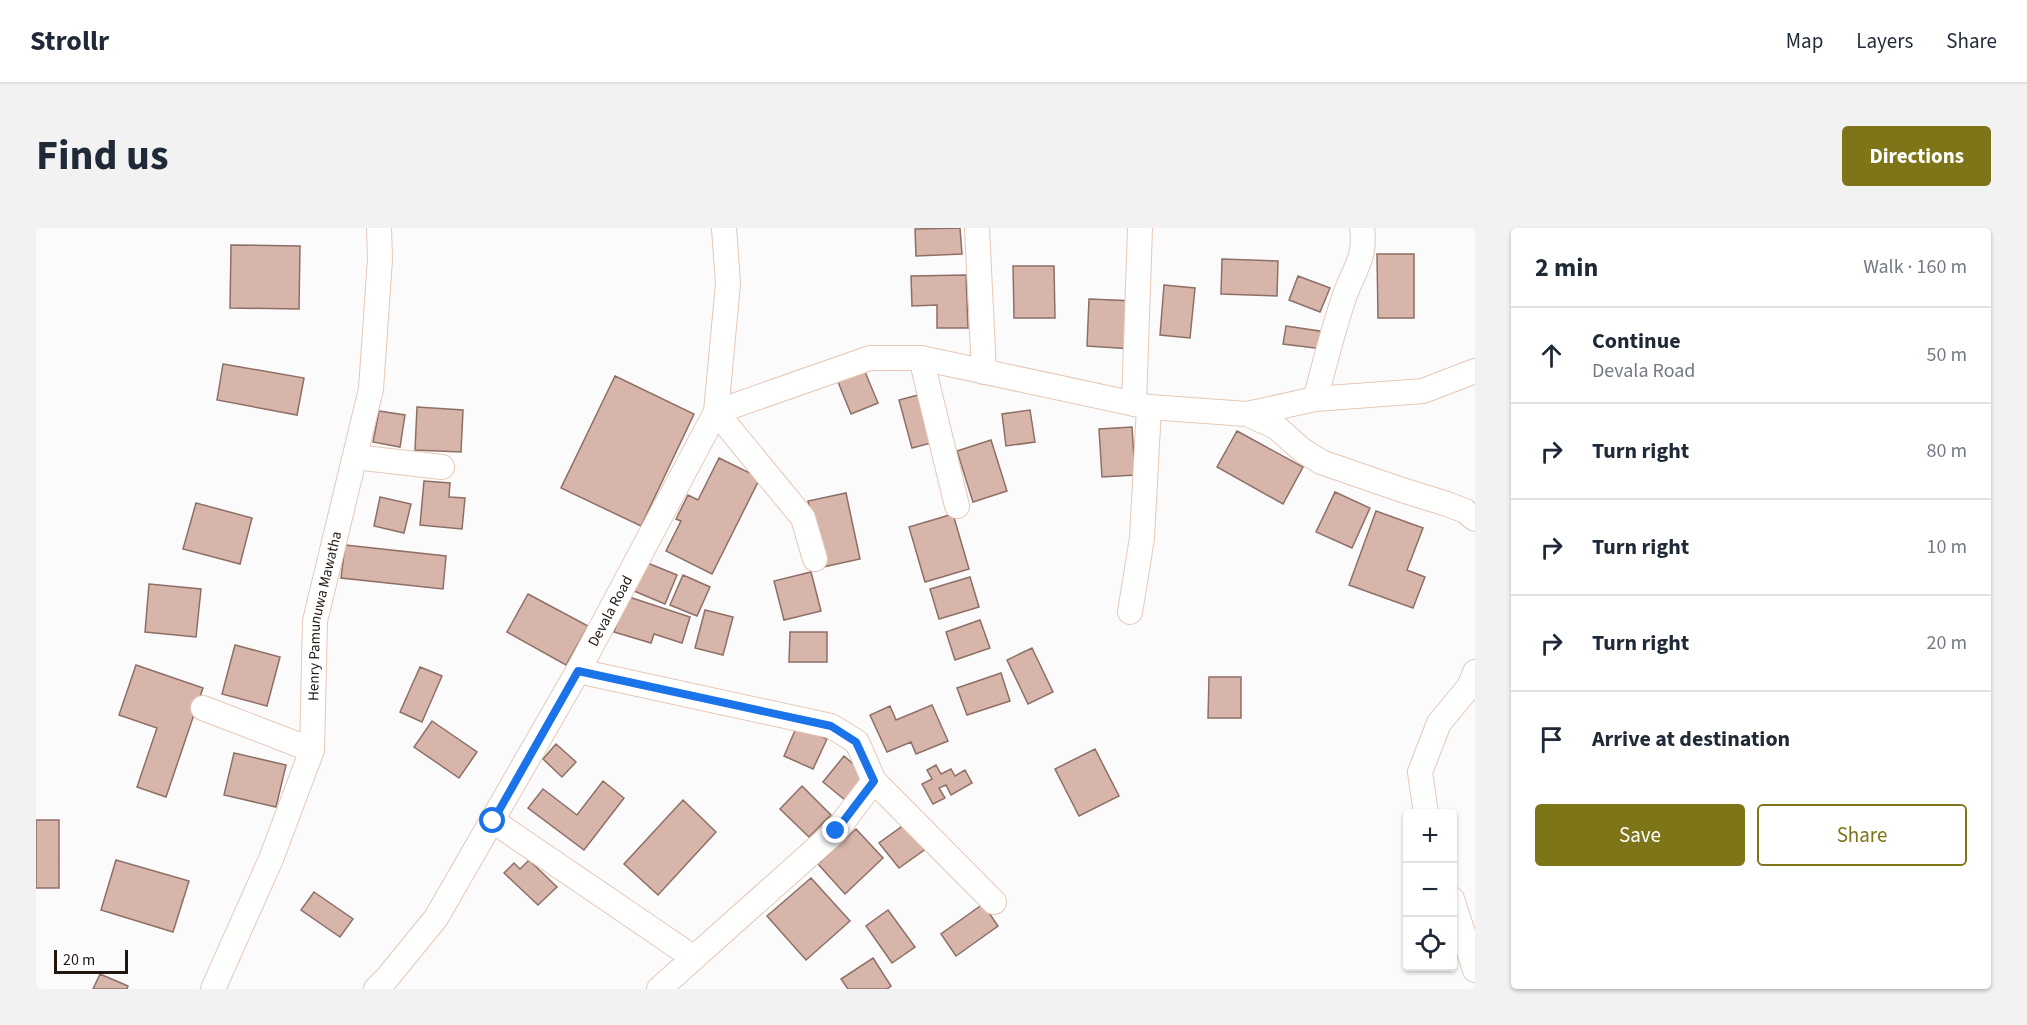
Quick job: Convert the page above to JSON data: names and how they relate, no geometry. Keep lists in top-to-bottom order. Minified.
{"streets":{"street":["Devala Road","Henry Pamunuwa Mawatha"]},"scale_bar":"20 m","page":{"header":"Strollr","nav":["Map","Layers","Share"],"title":"Find us","buttons":["Directions",["Save","Share"]],"heading":["2 min","Walk · 160 m"],"list":[["Continue","Devala Road","50 m"],["Turn right","80 m"],["Turn right","10 m"],["Turn right","20 m"],"Arrive at destination"],"map_buttons":["+","−"],"scale":"20 m"}}
